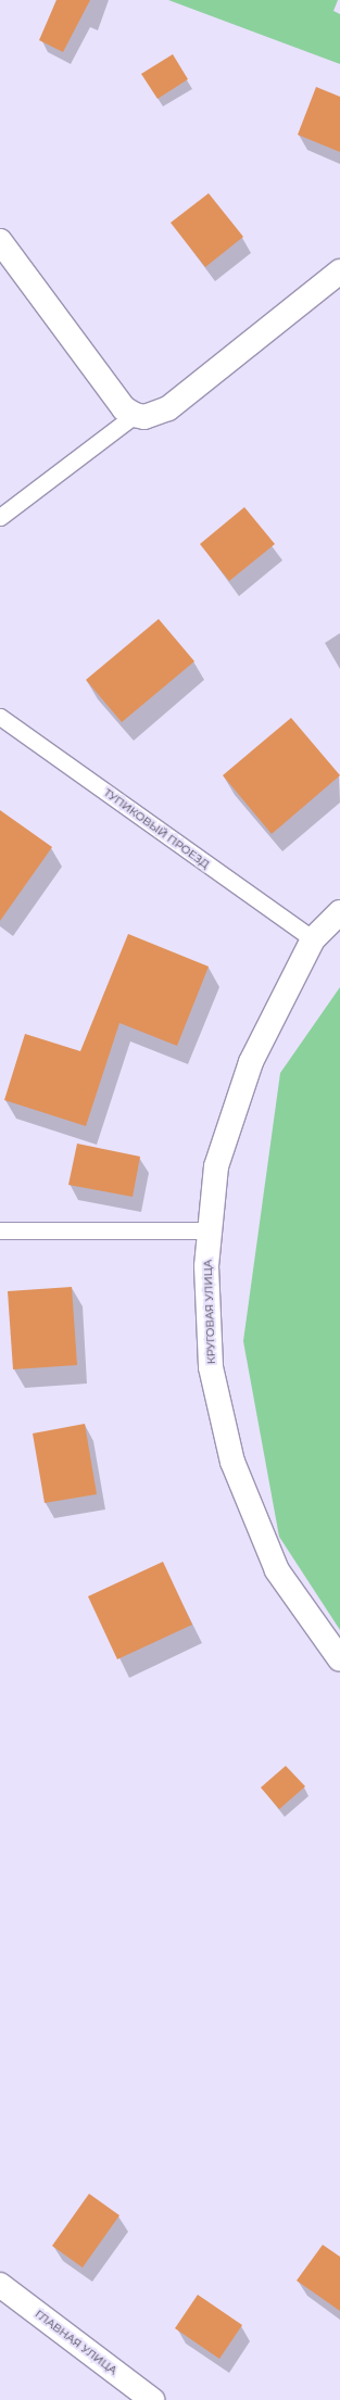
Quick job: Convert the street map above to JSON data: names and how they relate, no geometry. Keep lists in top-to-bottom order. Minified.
{"streets":{"street":["КРУГОВАЯ УЛИЦА","ГЛАВНАЯ УЛИЦА"],"lane":["ТУПИКОВЫЙ ПРОЕЗД"]},"crossings":[["ТУПИКОВЫЙ ПРОЕЗД","КРУГОВАЯ УЛИЦА"]]}
